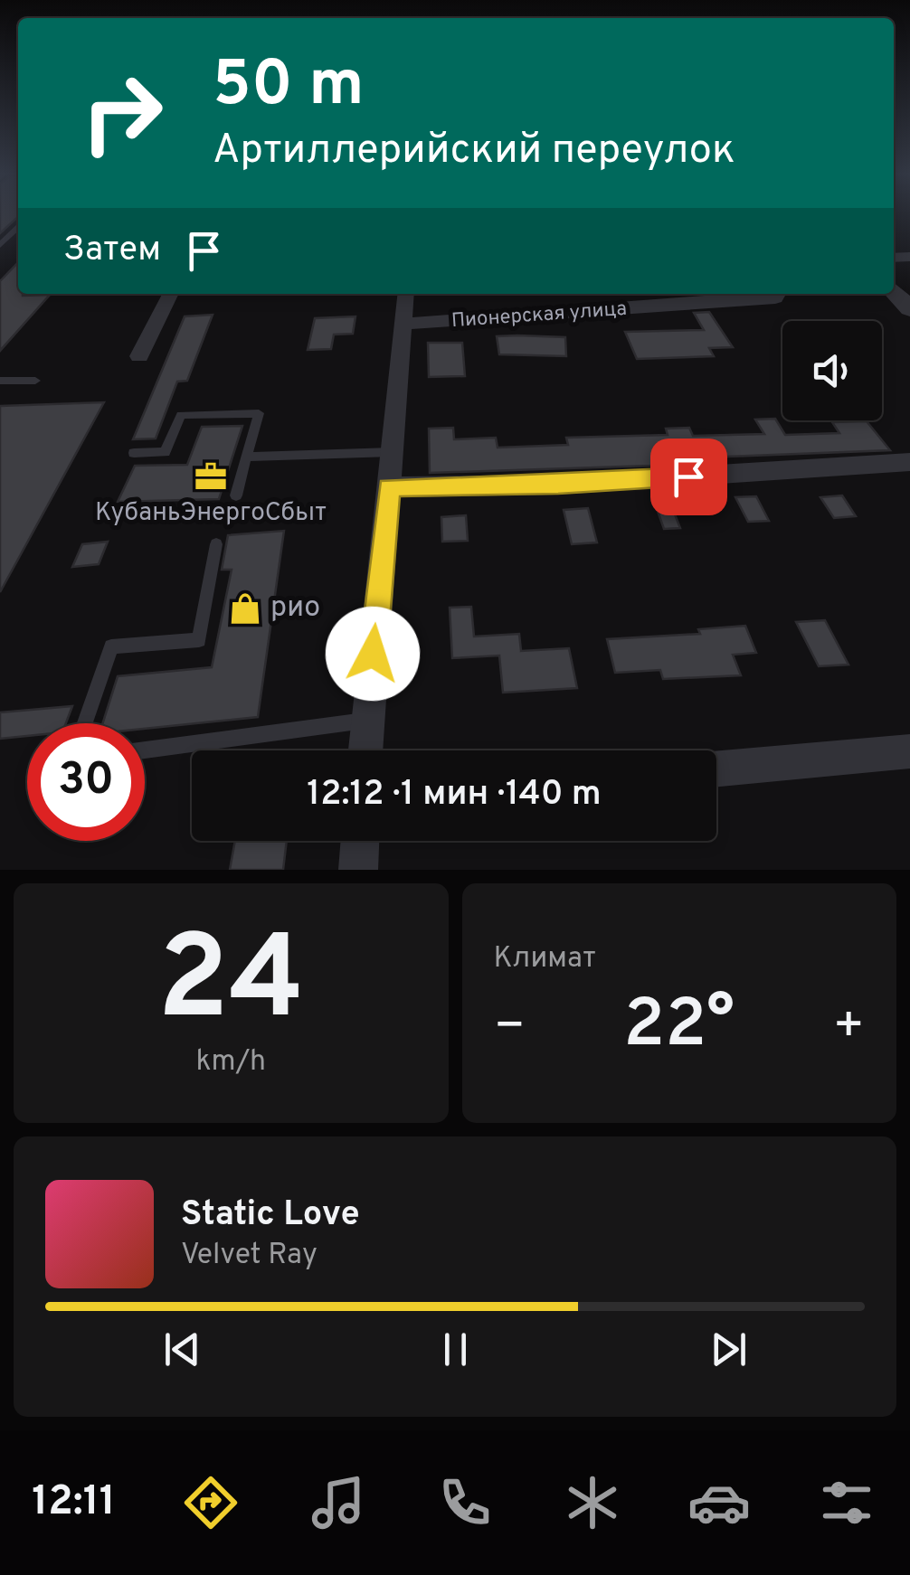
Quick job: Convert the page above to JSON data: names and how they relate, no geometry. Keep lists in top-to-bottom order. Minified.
{"streets":{"street":["Пионерская улица"]},"places":{"office":["КубаньЭнергоСбыт"],"shop":["рио"]},"page":{"turn":["50 m","Артиллерийский переулок"],"then":"Затем","limit":"30","trip":"12:12 · 1 мин · 140 m","tile":[["24","km/h"],"Климат"],"heat":["−","22°","+"],"song":["Static Love","Velvet Ray"],"tabs":"12:11"}}
